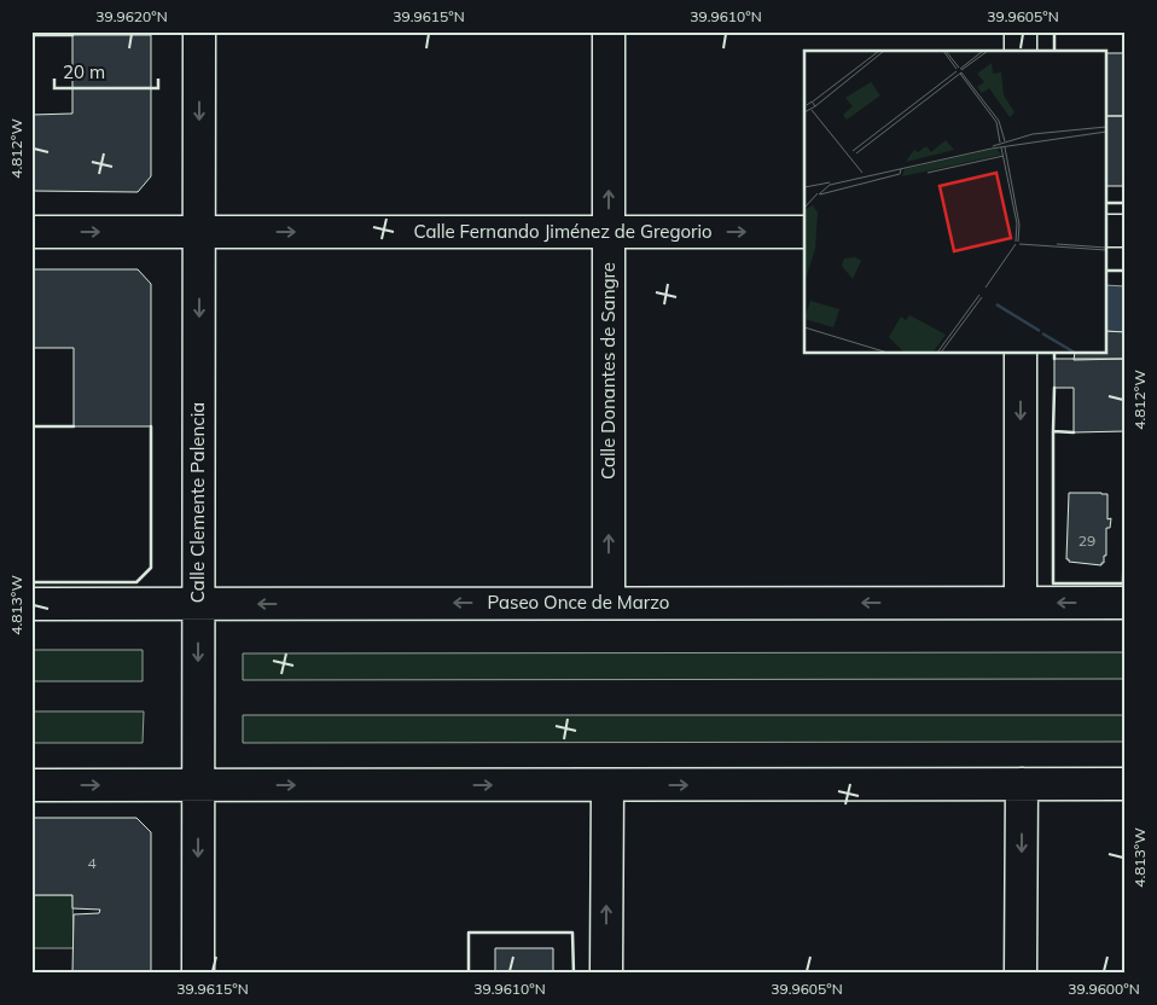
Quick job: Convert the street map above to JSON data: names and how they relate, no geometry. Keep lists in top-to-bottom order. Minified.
{"streets":{"street":["Calle Fernando Jiménez de Gregorio","Calle Donantes de Sangre","Calle Clemente Palencia","Paseo Once de Marzo"]},"crossings":[["Calle Fernando Jiménez de Gregorio","Calle Donantes de Sangre"],["Calle Fernando Jiménez de Gregorio","Calle Clemente Palencia"],["Calle Donantes de Sangre","Paseo Once de Marzo"],["Calle Clemente Palencia","Paseo Once de Marzo"]],"one_way":["Calle Fernando Jiménez de Gregorio","Calle Donantes de Sangre","Calle Clemente Palencia"],"house_numbers":["29","4"],"scale_bar":"20 m","coordinates":["39.9620°N","39.9615°N","39.9610°N","39.9605°N","4.812°W","4.813°W","39.9600°N"]}
